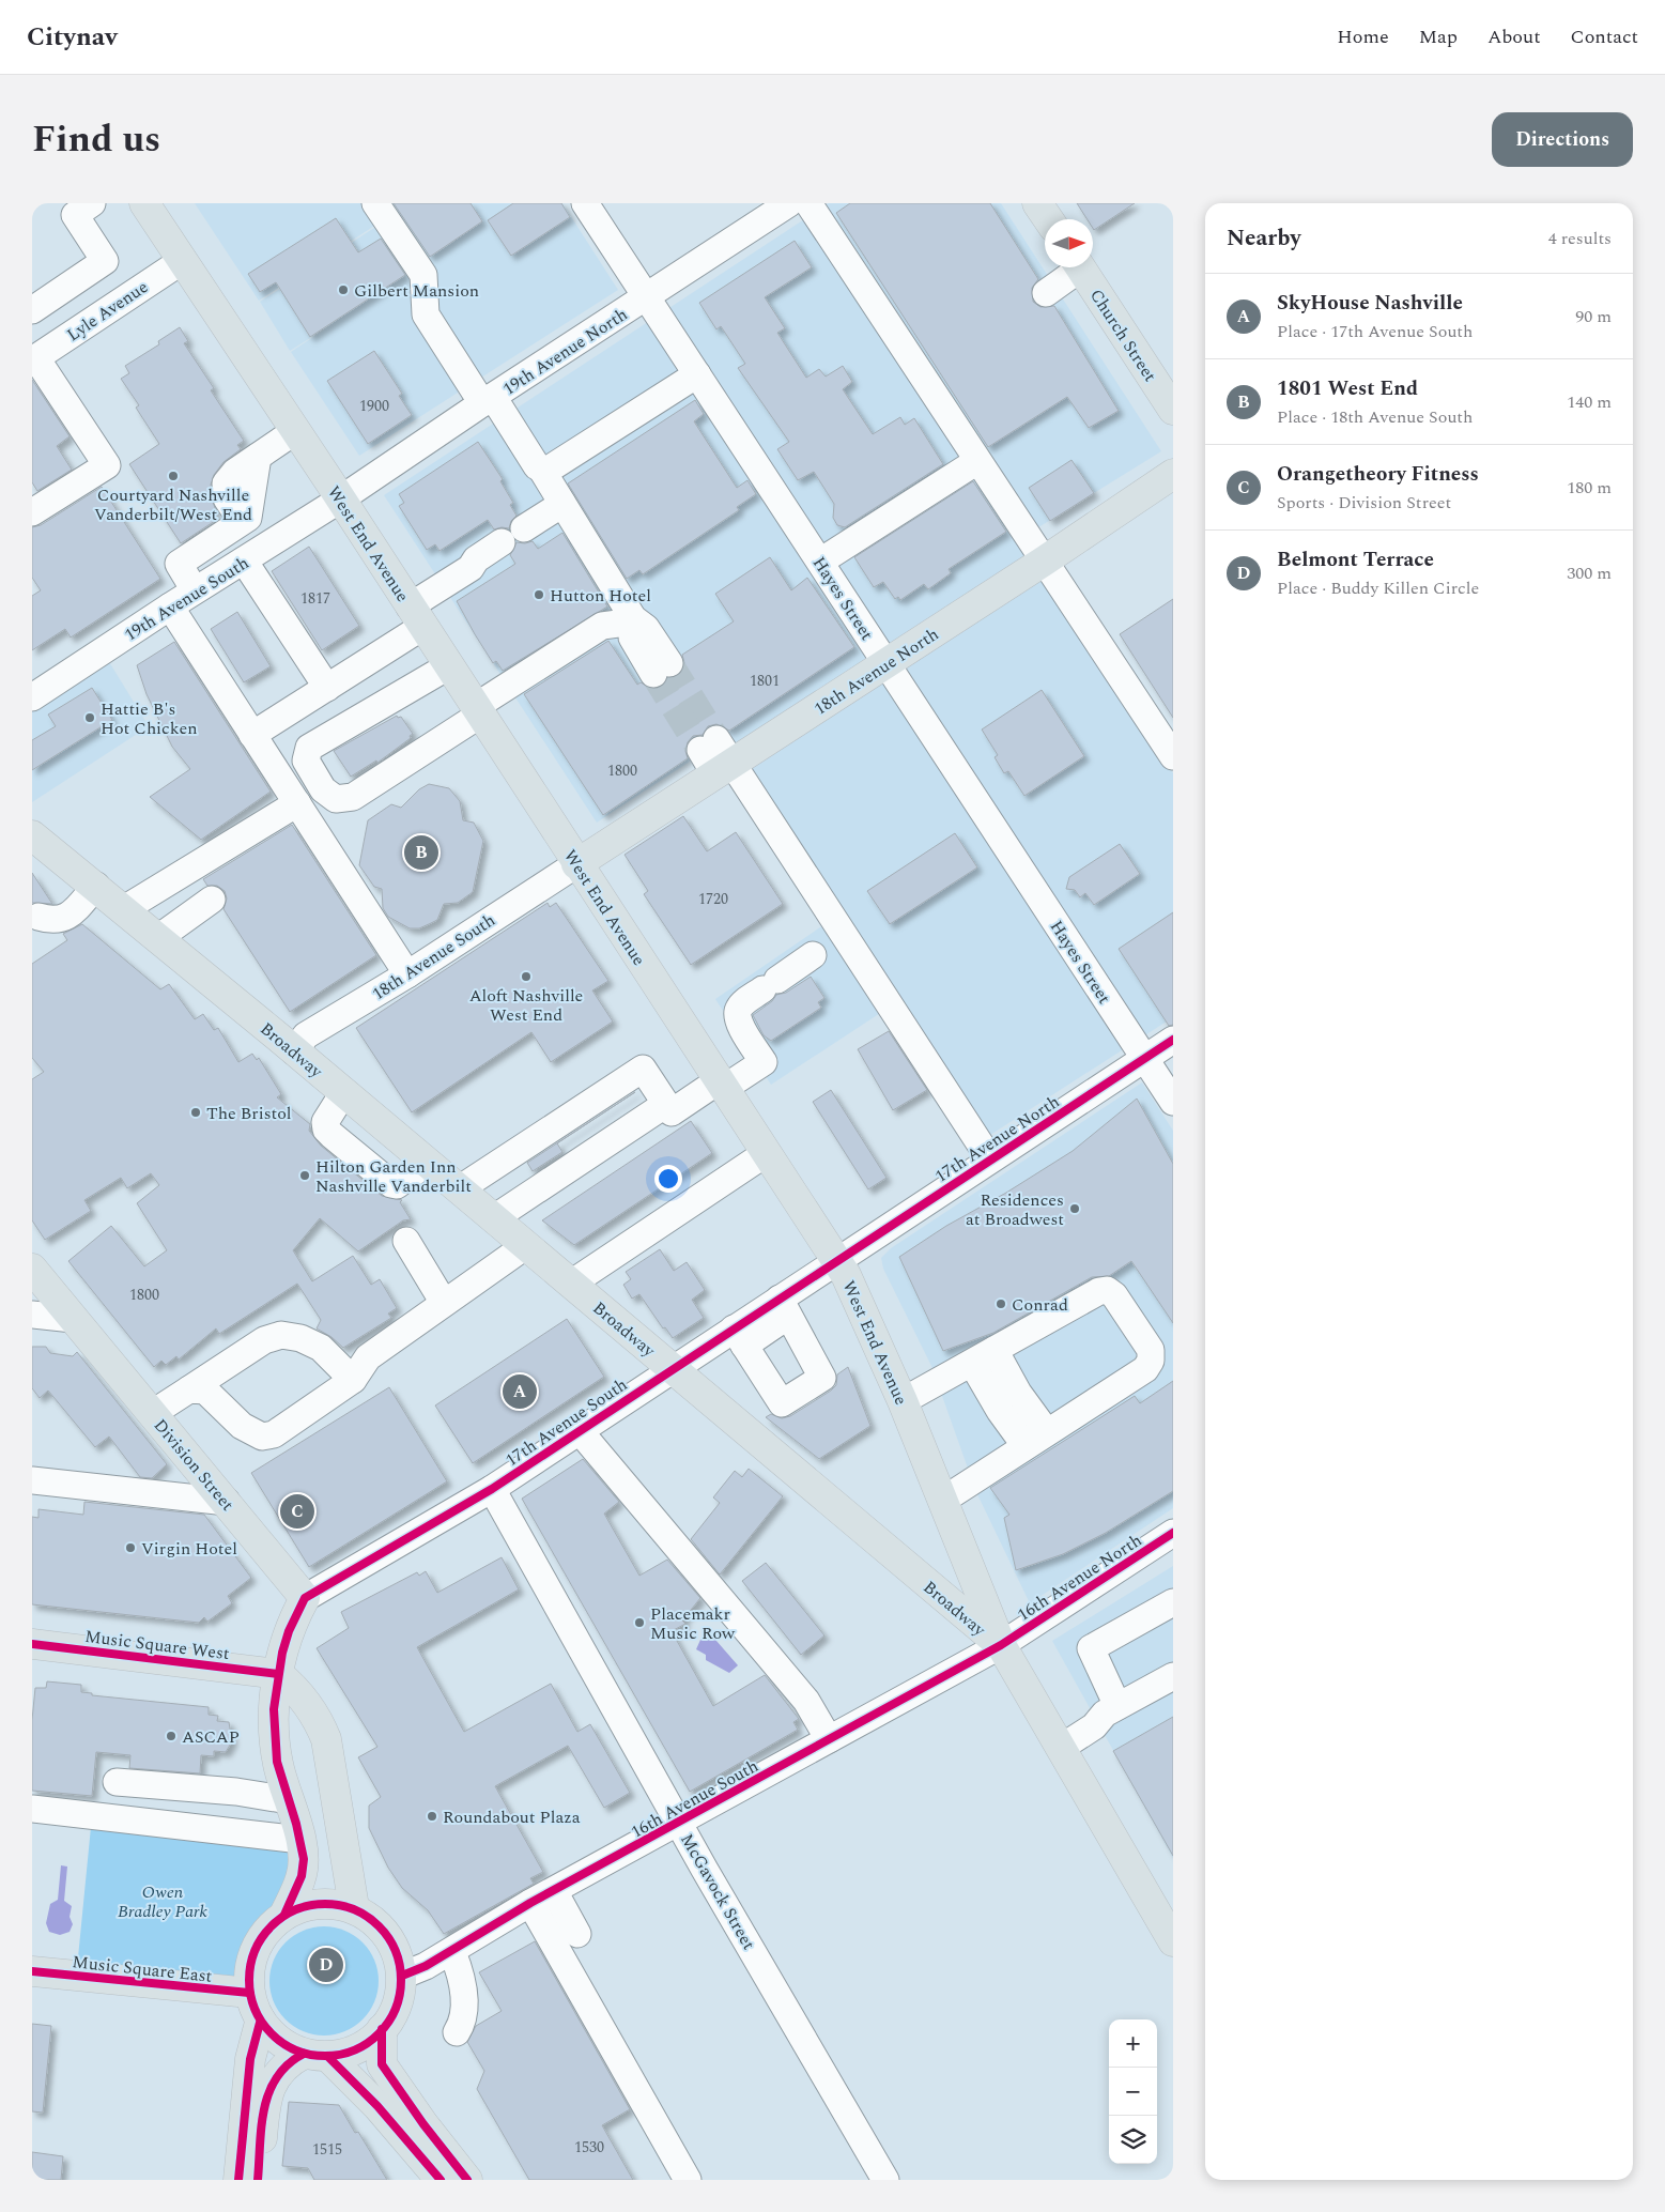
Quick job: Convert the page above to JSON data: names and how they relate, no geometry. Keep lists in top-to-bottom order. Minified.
{"streets":{"main road":["Church Street","West End Avenue","18th Avenue North","Broadway","Division Street","Music Square West","Music Square East"],"street":["Lyle Avenue","19th Avenue North","19th Avenue South","Hayes Street","18th Avenue South","17th Avenue North","17th Avenue South","16th Avenue North","16th Avenue South","McGavock Street"]},"crossings":[["Lyle Avenue","West End Avenue"],["19th Avenue North","West End Avenue"],["19th Avenue North","19th Avenue South"],["19th Avenue North","Hayes Street"],["West End Avenue","19th Avenue South"],["West End Avenue","18th Avenue North"],["West End Avenue","18th Avenue South"],["West End Avenue","Broadway"],["West End Avenue","17th Avenue North"],["West End Avenue","17th Avenue South"],["West End Avenue","16th Avenue North"],["West End Avenue","16th Avenue South"],["Hayes Street","18th Avenue North"],["Hayes Street","17th Avenue North"],["18th Avenue North","18th Avenue South"],["18th Avenue South","Broadway"],["Broadway","17th Avenue South"],["Broadway","16th Avenue North"],["Broadway","16th Avenue South"],["17th Avenue North","17th Avenue South"],["17th Avenue South","Division Street"],["17th Avenue South","McGavock Street"],["16th Avenue North","16th Avenue South"],["16th Avenue South","McGavock Street"],["16th Avenue South","Music Square East"]],"parks":["Owen Bradley Park"],"places":["Gilbert Mansion","Courtyard Nashville Vanderbilt/West End","Hutton Hotel","Hattie B's Hot Chicken","Aloft Nashville West End","The Bristol","Hilton Garden Inn Nashville Vanderbilt","Residences at Broadwest","Conrad","Virgin Hotel","Placemakr Music Row","ASCAP","Roundabout Plaza"],"house_numbers":["1900","1817","1801","1800","1720","1800","1530","1515"],"north":"right","page":{"header":"Citynav","nav":["Home","Map","About","Contact"],"title":"Find us","buttons":"Directions","heading":["Nearby","4 results"],"list":[{"mark":"A","name":"SkyHouse Nashville","note":"Place · 17th Avenue South","value":"90 m"},{"mark":"B","name":"1801 West End","note":"Place · 18th Avenue South","value":"140 m"},{"mark":"C","name":"Orangetheory Fitness","note":"Sports · Division Street","value":"180 m"},{"mark":"D","name":"Belmont Terrace","note":"Place · Buddy Killen Circle","value":"300 m"}],"pins":["B","A","C","D"],"map_buttons":["+","−"]}}
